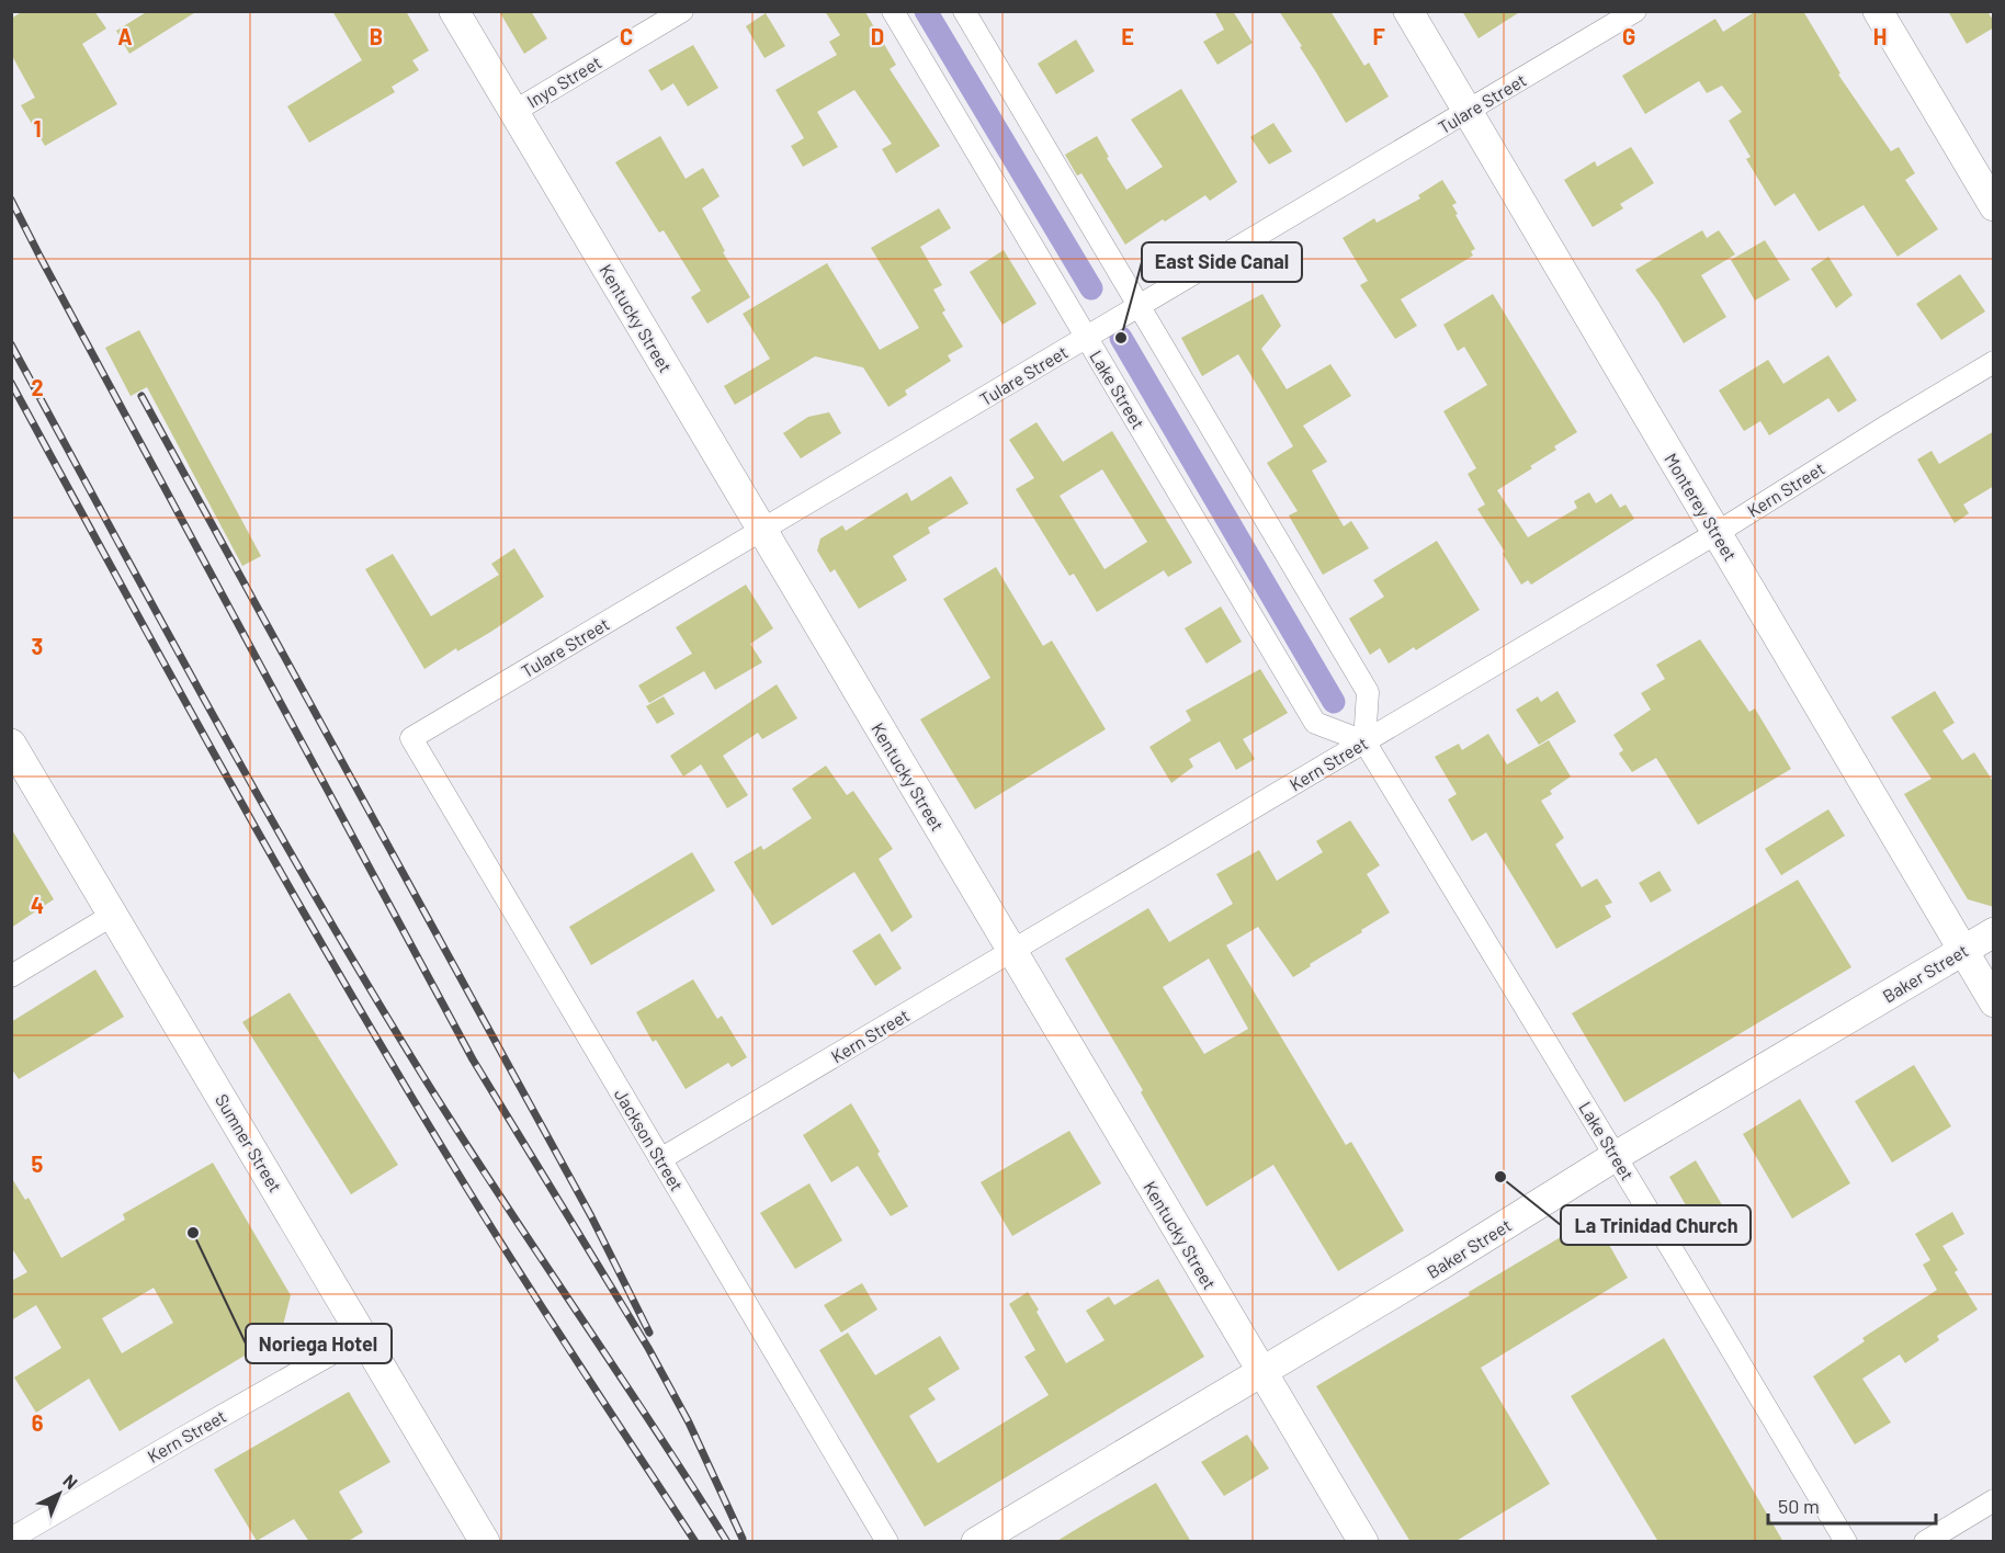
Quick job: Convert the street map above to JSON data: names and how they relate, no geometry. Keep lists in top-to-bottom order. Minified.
{"streets":{"street":["Inyo Street","Tulare Street","Kentucky Street","Lake Street","Kern Street","Monterey Street","Baker Street","Jackson Street","Sumner Street"]},"crossings":[["Inyo Street","Kentucky Street"],["Tulare Street","Kentucky Street"],["Tulare Street","Lake Street"],["Tulare Street","Monterey Street"],["Tulare Street","Jackson Street"],["Kentucky Street","Kern Street"],["Kentucky Street","Baker Street"],["Lake Street","Kern Street"],["Lake Street","Baker Street"],["Kern Street","Monterey Street"],["Kern Street","Jackson Street"],["Kern Street","Sumner Street"],["Monterey Street","Baker Street"]],"places":["East Side Canal","La Trinidad Church","Noriega Hotel"],"scale_bar":"50 m","north":"top right","grid":{"columns":["A","B","C","D","E","F","G","H"],"rows":["1","2","3","4","5","6"]}}
